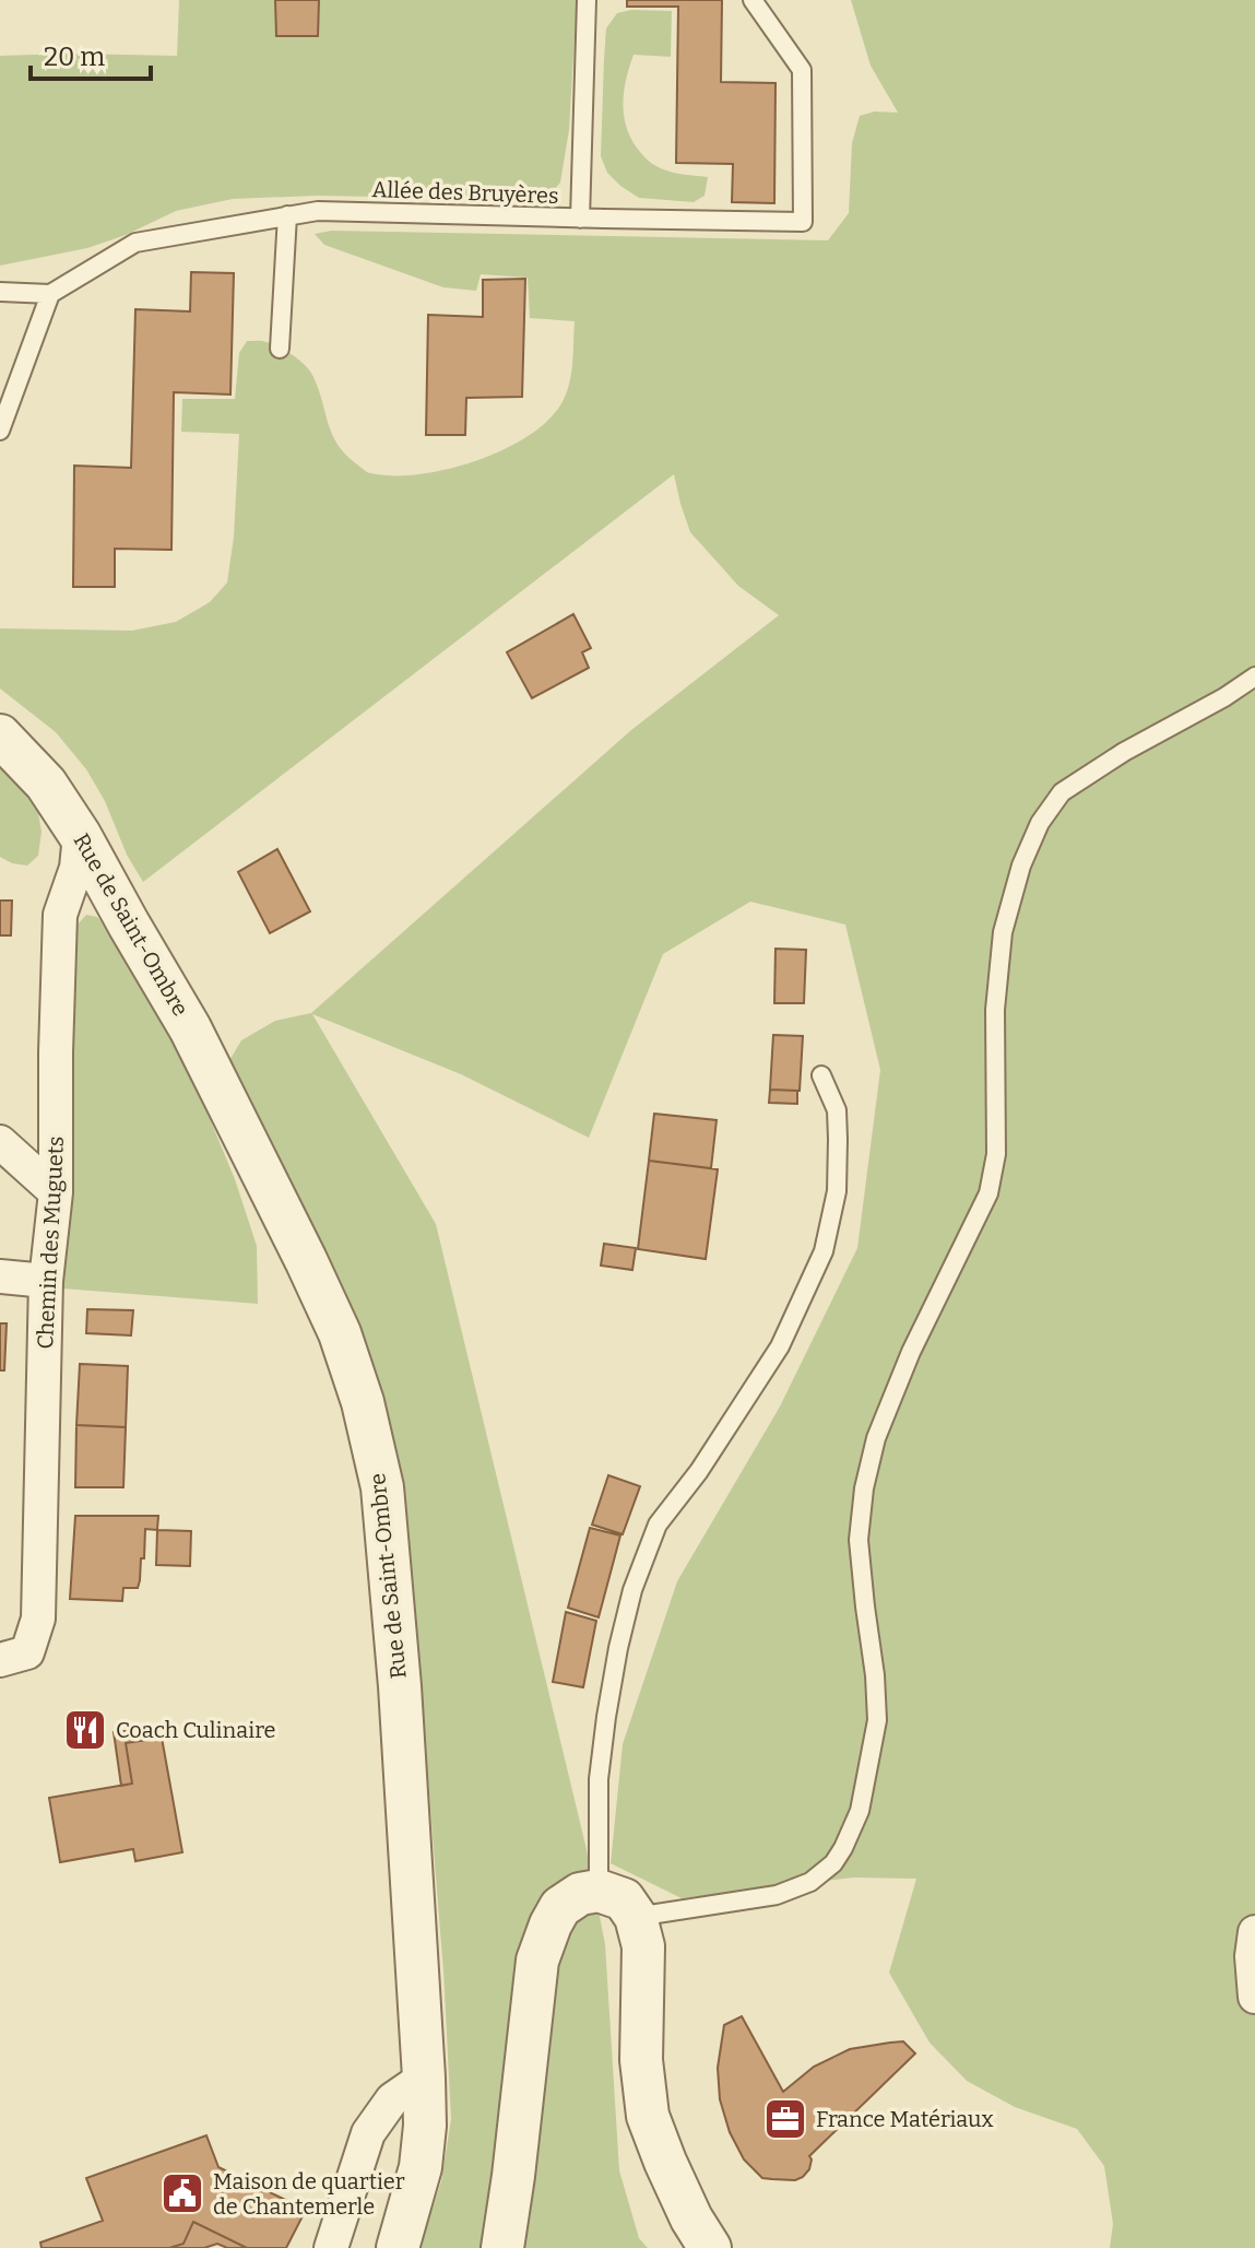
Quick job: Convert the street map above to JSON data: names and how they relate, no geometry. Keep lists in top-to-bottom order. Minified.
{"streets":{"street":["Rue de Saint-Ombre","Chemin des Muguets"],"lane":["Allée des Bruyères"]},"crossings":[["Rue de Saint-Ombre","Chemin des Muguets"]],"places":{"restaurant":["Coach Culinaire"],"office":["France Matériaux"],"public building":["Maison de quartier de Chantemerle"]},"scale_bar":"20 m"}
